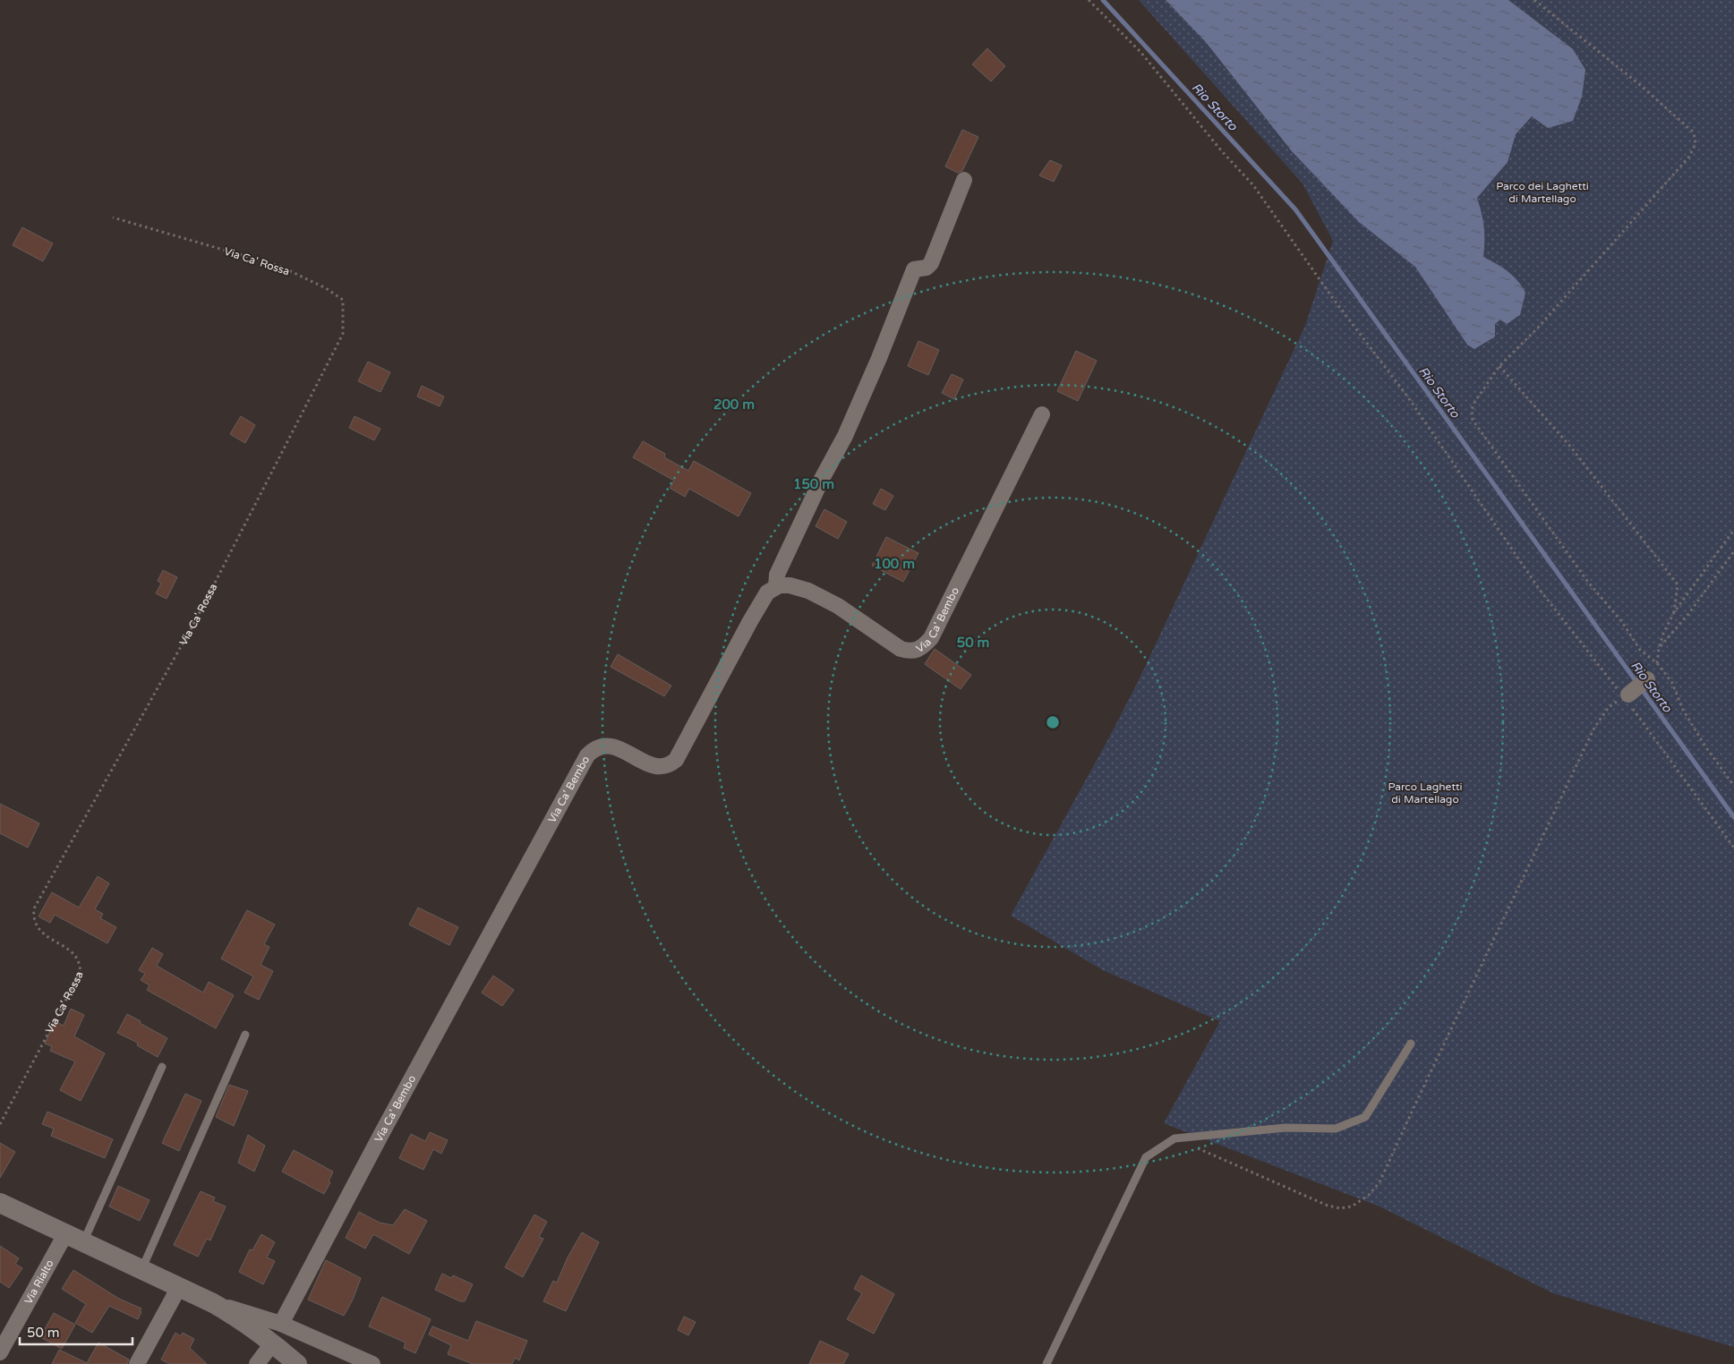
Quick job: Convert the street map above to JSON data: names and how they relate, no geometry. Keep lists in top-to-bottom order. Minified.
{"streets":{"street":["Via Ca' Bembo","Via Rialto"],"path":["Via Ca' Rossa"]},"water":["Rio Storto"],"parks":["Parco dei Laghetti di Martellago","Parco Laghetti di Martellago"],"scale_bar":"50 m","rings":["200 m","150 m","100 m","50 m"]}
